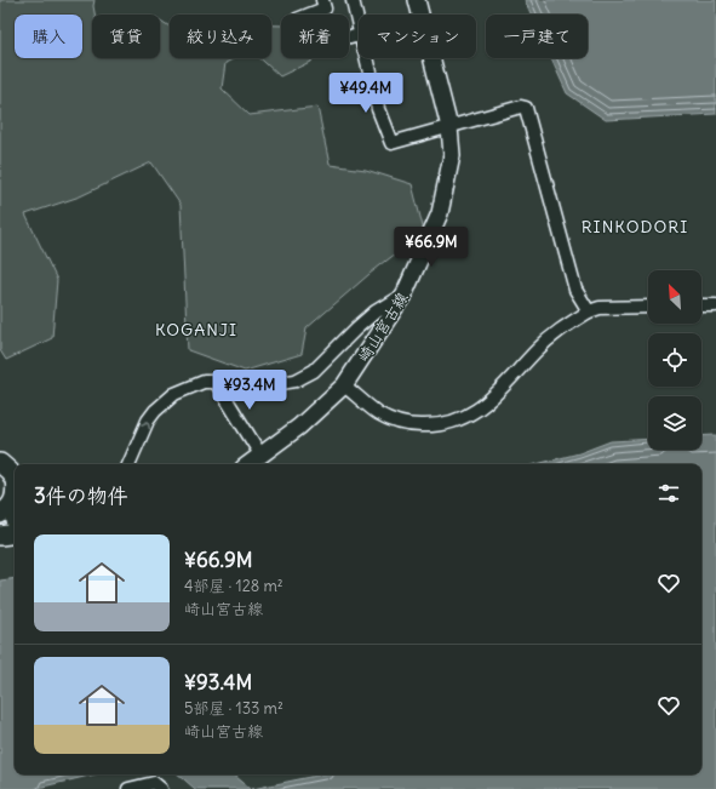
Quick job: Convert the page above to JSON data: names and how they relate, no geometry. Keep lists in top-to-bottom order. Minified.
{"streets":{"main road":["崎山宮古線"]},"districts":["RINKODORI","KOGANJI"],"north":"top left","page":{"chip":["購入","賃貸","絞り込み","新着","マンション","一戸建て"],"price":["¥49.4M","¥66.9M","¥93.4M"],"heading":"3件の物件","list":[{"name":"¥66.9M","note":"4部屋 · 128 m² · 崎山宮古線"},{"name":"¥93.4M","note":"5部屋 · 133 m² · 崎山宮古線"}]}}
